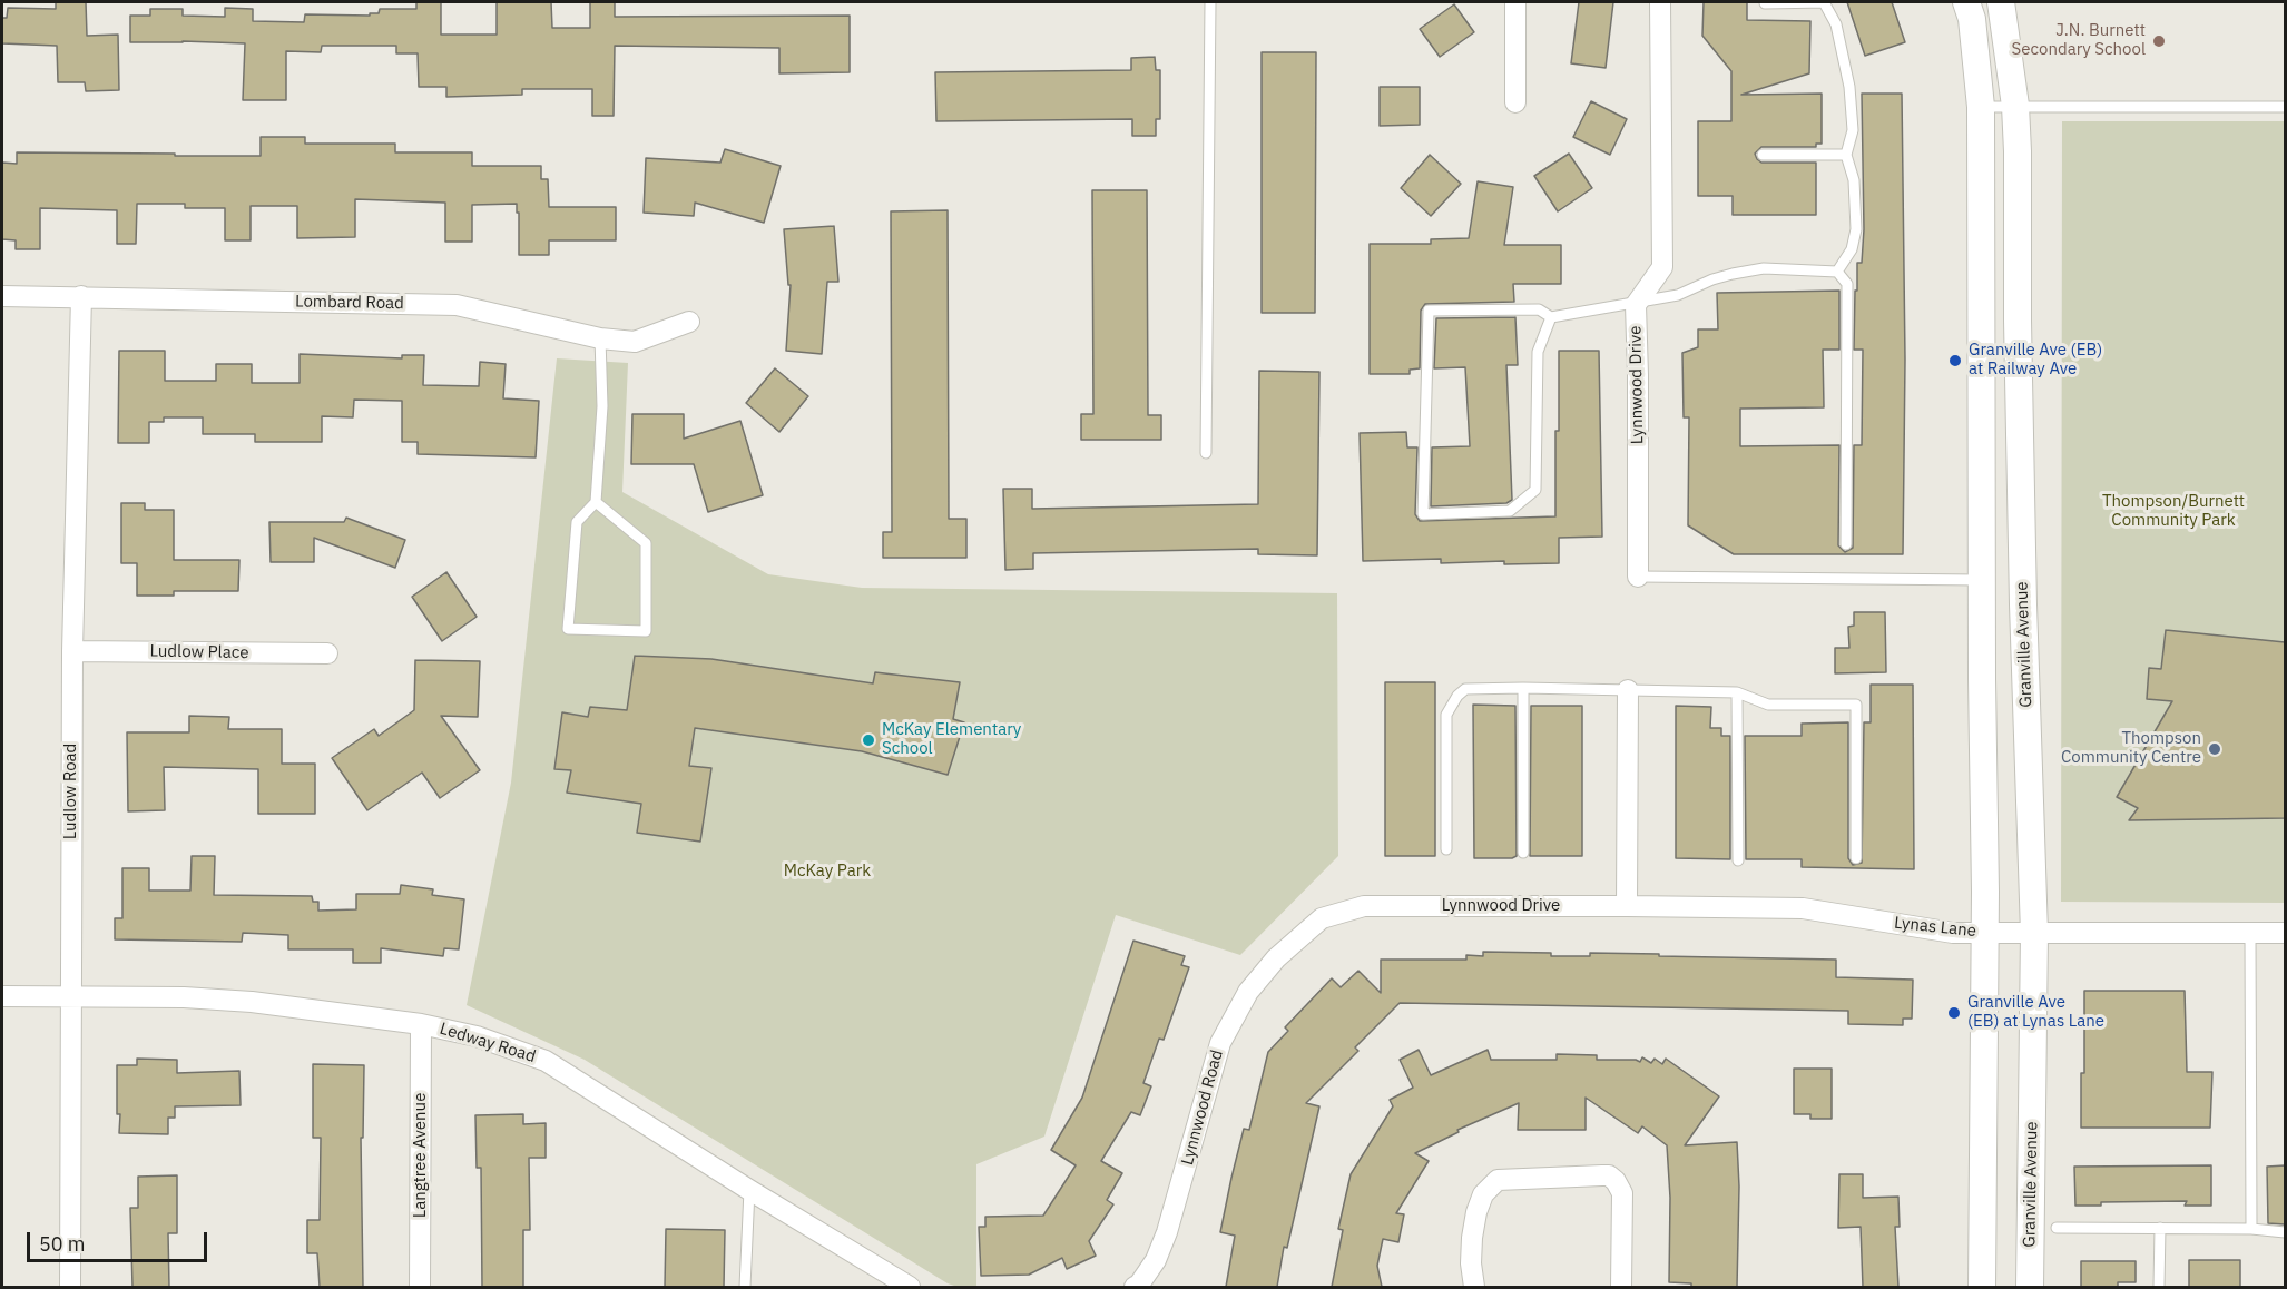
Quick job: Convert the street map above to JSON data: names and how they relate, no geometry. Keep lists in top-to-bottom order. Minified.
{"streets":{"main road":["Granville Avenue"],"street":["Lombard Road","Lynnwood Drive","Ludlow Place","Ludlow Road","Lynas Lane","Ledway Road","Lynnwood Road","Langtree Avenue"]},"crossings":[["Lombard Road","Ludlow Road"],["Lynnwood Drive","Lynas Lane"],["Lynnwood Drive","Lynnwood Road"],["Granville Avenue","Lynas Lane"],["Ludlow Place","Ludlow Road"],["Ludlow Road","Ledway Road"],["Ledway Road","Langtree Avenue"]],"parks":["Thompson/Burnett Community Park","McKay Park"],"places":["J.N. Burnett Secondary School","Granville Ave (EB) at Railway Ave","McKay Elementary School","Thompson Community Centre","Granville Ave (EB) at Lynas Lane"],"scale_bar":"50 m"}
